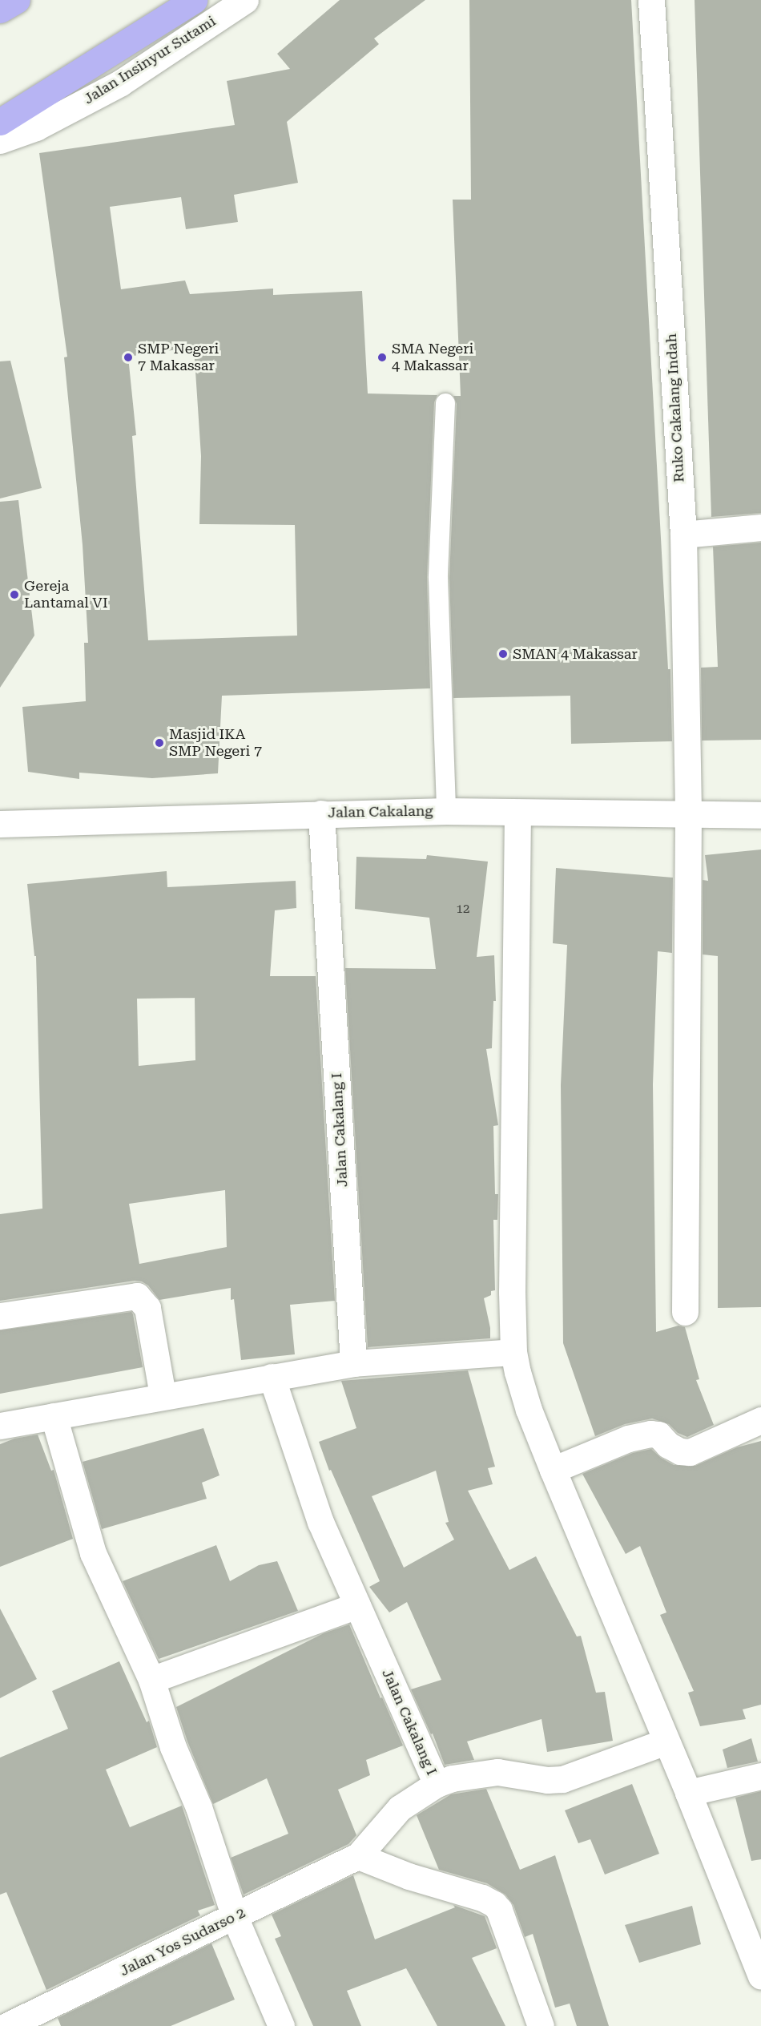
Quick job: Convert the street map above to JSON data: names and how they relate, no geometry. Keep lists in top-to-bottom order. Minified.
{"streets":{"street":["Jalan Insinyur Sutami","Ruko Cakalang Indah","Jalan Cakalang","Jalan Cakalang I","Jalan Yos Sudarso 2"]},"crossings":[["Ruko Cakalang Indah","Jalan Cakalang"],["Jalan Cakalang","Jalan Cakalang I"]],"places":["SMP Negeri 7 Makassar","SMA Negeri 4 Makassar","Gereja Lantamal VI","SMAN 4 Makassar","Masjid IKA SMP Negeri 7"],"house_numbers":["12"]}
